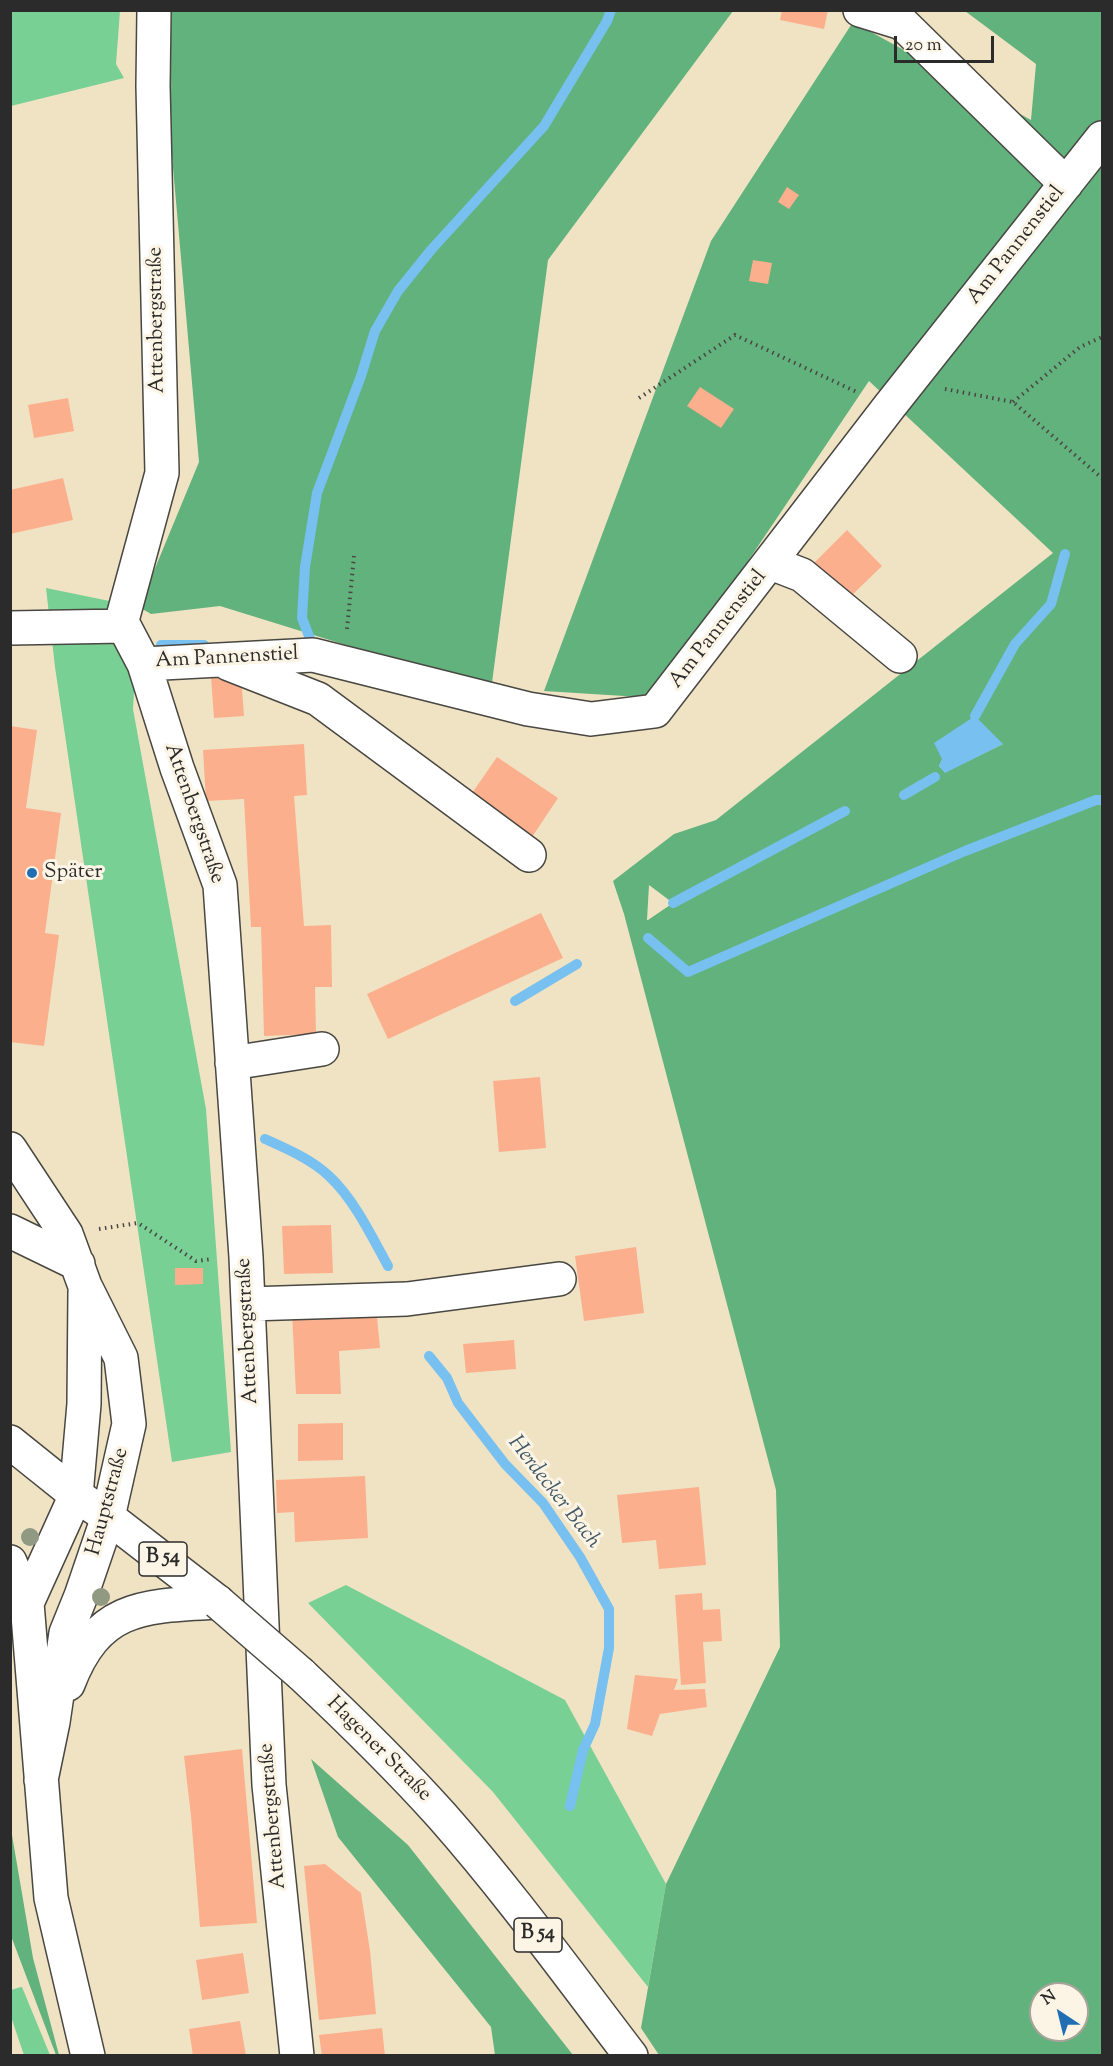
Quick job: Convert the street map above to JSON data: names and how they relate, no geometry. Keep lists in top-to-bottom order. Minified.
{"streets":{"street":["Am Pannenstiel","Attenbergstraße","Hauptstraße","B 54","Hagener Straße"]},"crossings":[["Am Pannenstiel","Attenbergstraße"],["Hauptstraße","B 54"],["Hauptstraße","Hagener Straße"],["B 54","Hagener Straße"]],"water":["Herdecker Bach"],"places":["Später"],"scale_bar":"20 m","north":"top left"}
